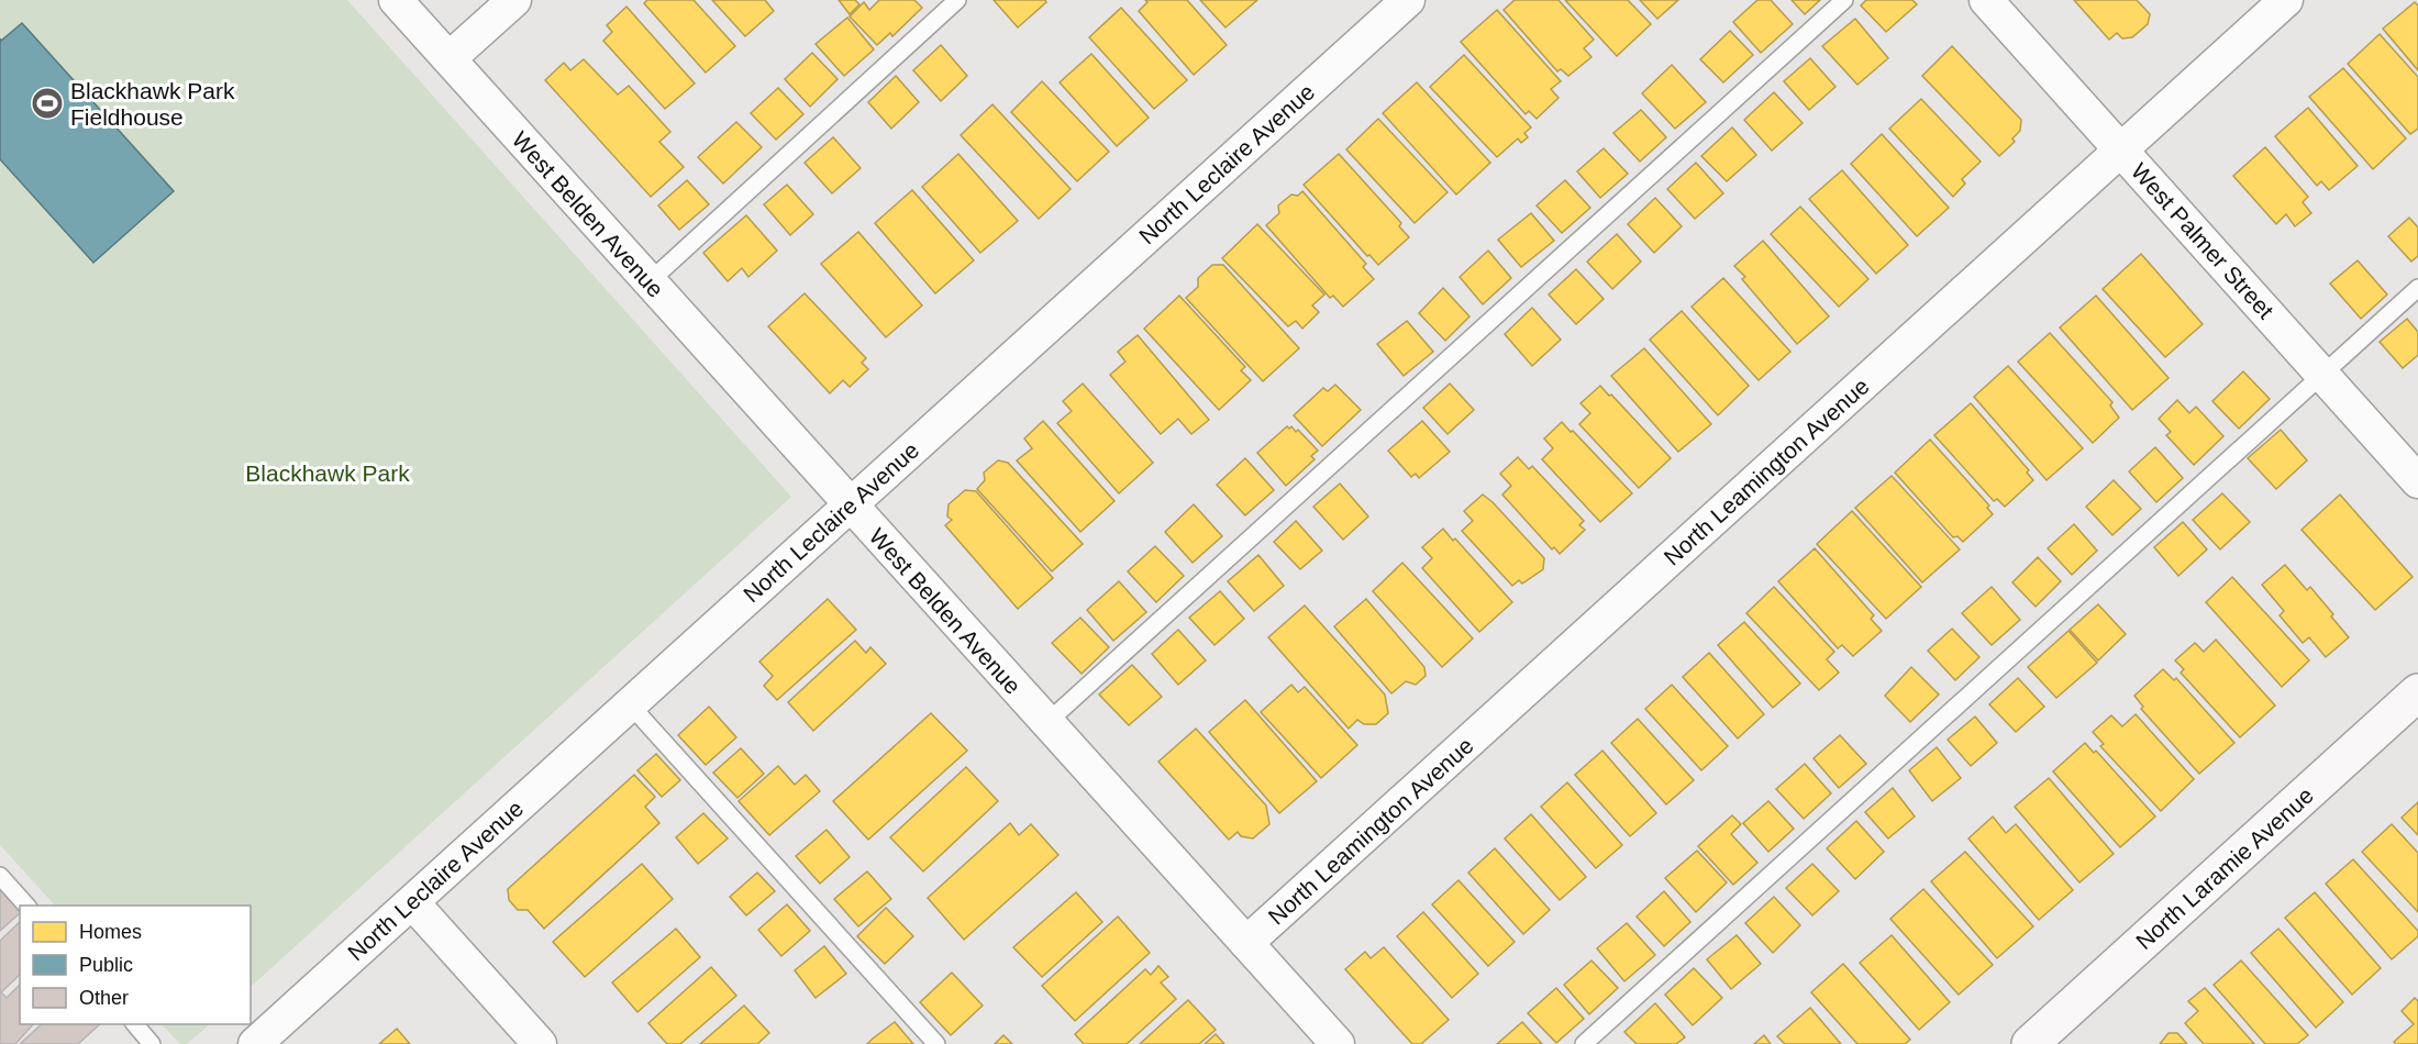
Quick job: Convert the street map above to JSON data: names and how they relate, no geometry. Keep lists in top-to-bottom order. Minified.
{"streets":{"street":["North Leclaire Avenue","West Belden Avenue","West Palmer Street","North Leamington Avenue","North Laramie Avenue"]},"crossings":[["North Leclaire Avenue","West Belden Avenue"],["West Belden Avenue","North Leamington Avenue"],["West Palmer Street","North Leamington Avenue"]],"parks":["Blackhawk Park"],"places":{"sports":["Blackhawk Park Fieldhouse"]},"legend":["Homes","Public","Other"]}
